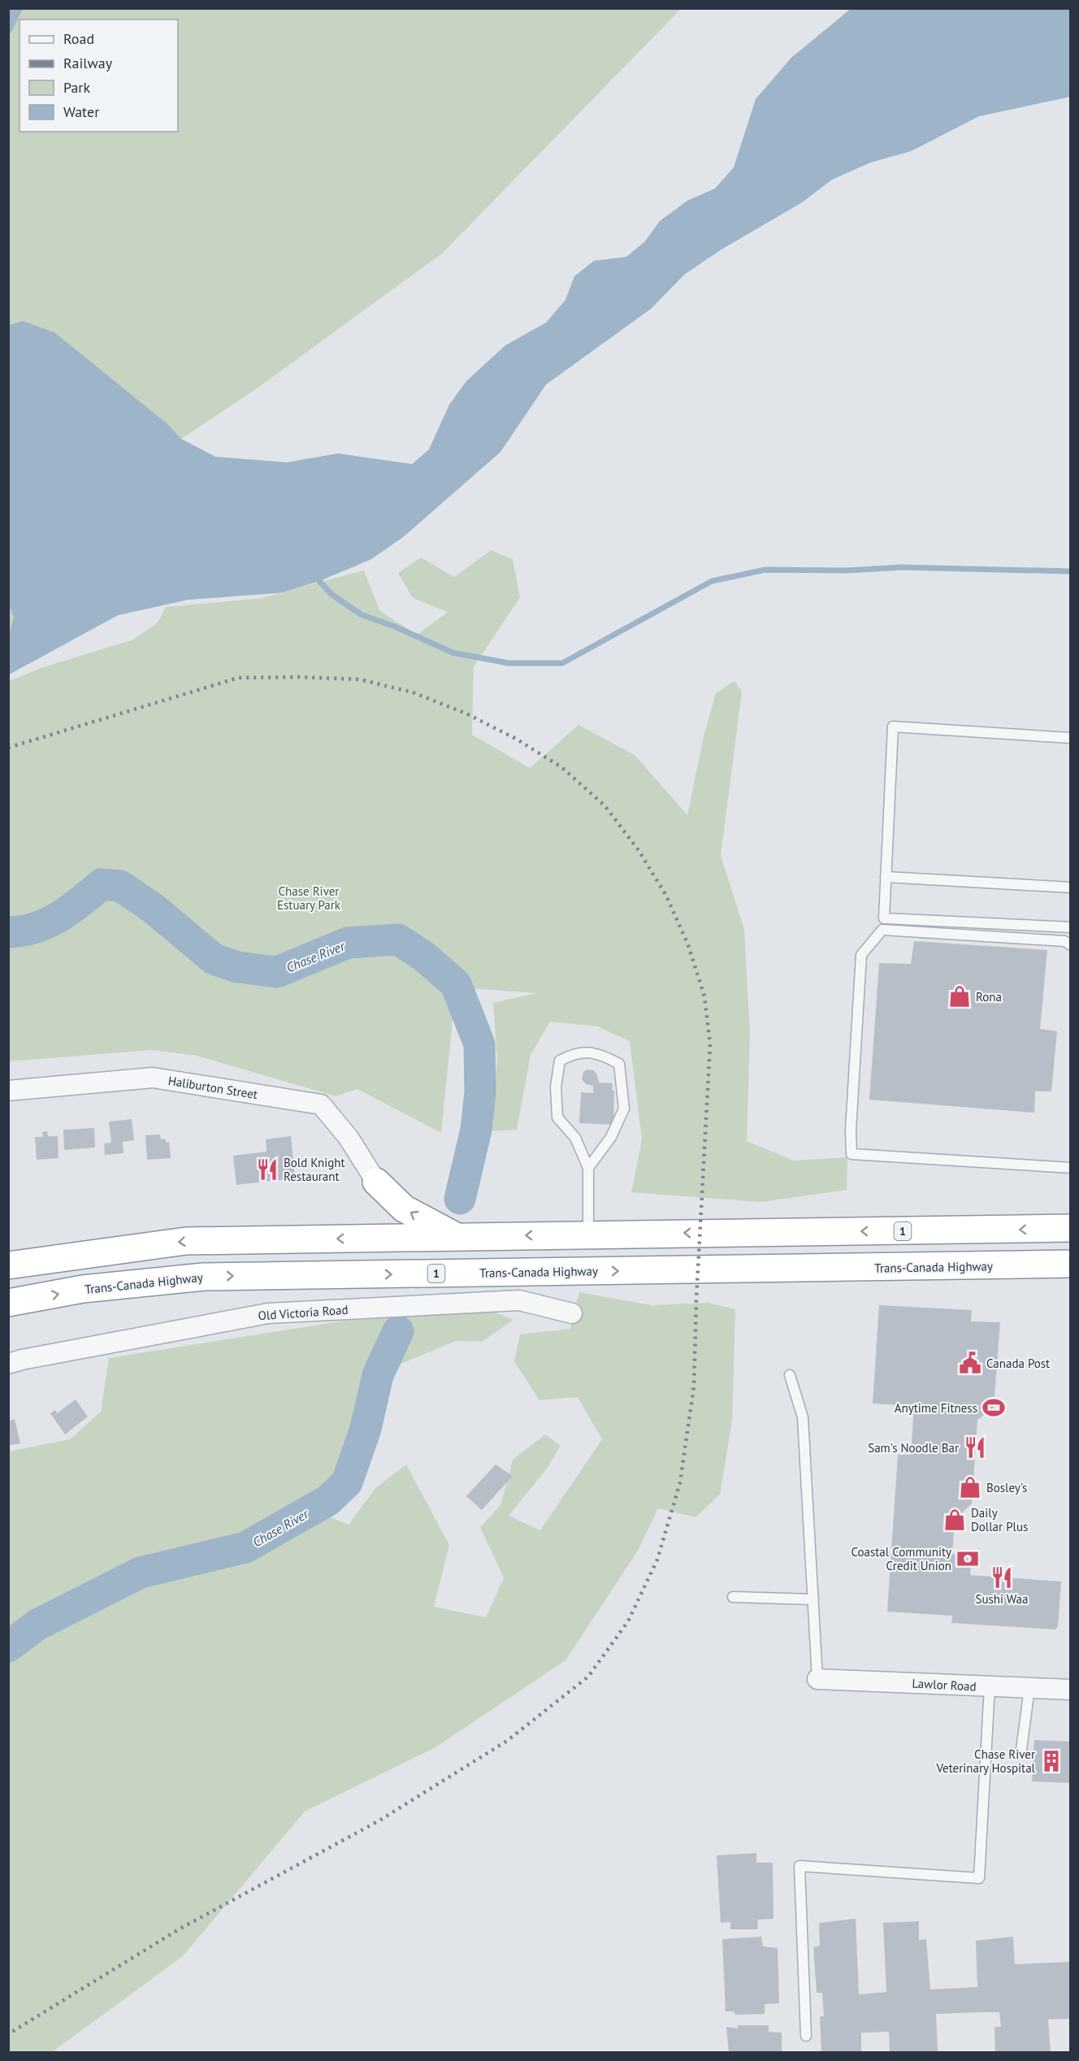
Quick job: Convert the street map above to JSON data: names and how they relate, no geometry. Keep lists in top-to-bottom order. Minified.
{"streets":{"highway":["1","Trans-Canada Highway"],"street":["Haliburton Street","Old Victoria Road","Lawlor Road"]},"water":["Chase River"],"parks":["Chase River Estuary Park"],"places":{"shop":["Rona","Bosley's","Daily Dollar Plus"],"restaurant":["Bold Knight Restaurant","Sam's Noodle Bar","Sushi Waa"],"public building":["Canada Post"],"sports":["Anytime Fitness"],"bank":["Coastal Community Credit Union"],"building":["Chase River Veterinary Hospital"]},"legend":["Road","Railway","Park","Water"]}
